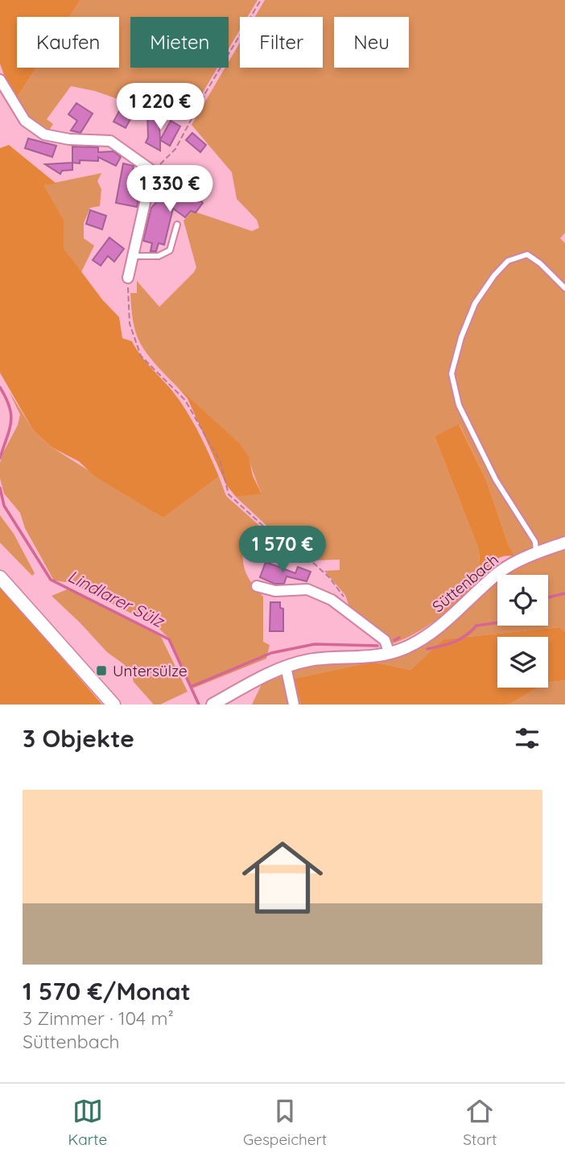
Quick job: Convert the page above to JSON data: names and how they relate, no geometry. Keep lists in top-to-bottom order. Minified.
{"streets":{"street":["Süttenbach"]},"water":["Lindlarer Sülz"],"places":{"transit":["Untersülze"]},"page":{"chip":["Kaufen","Mieten","Filter","Neu"],"price":["1 220 €","1 330 €","1 570 €"],"heading":"3 Objekte","list":[{"name":"1 570 €/Monat","note":"3 Zimmer · 104 m² · Süttenbach"}],"tabs":["Karte","Gespeichert","Start"]}}
